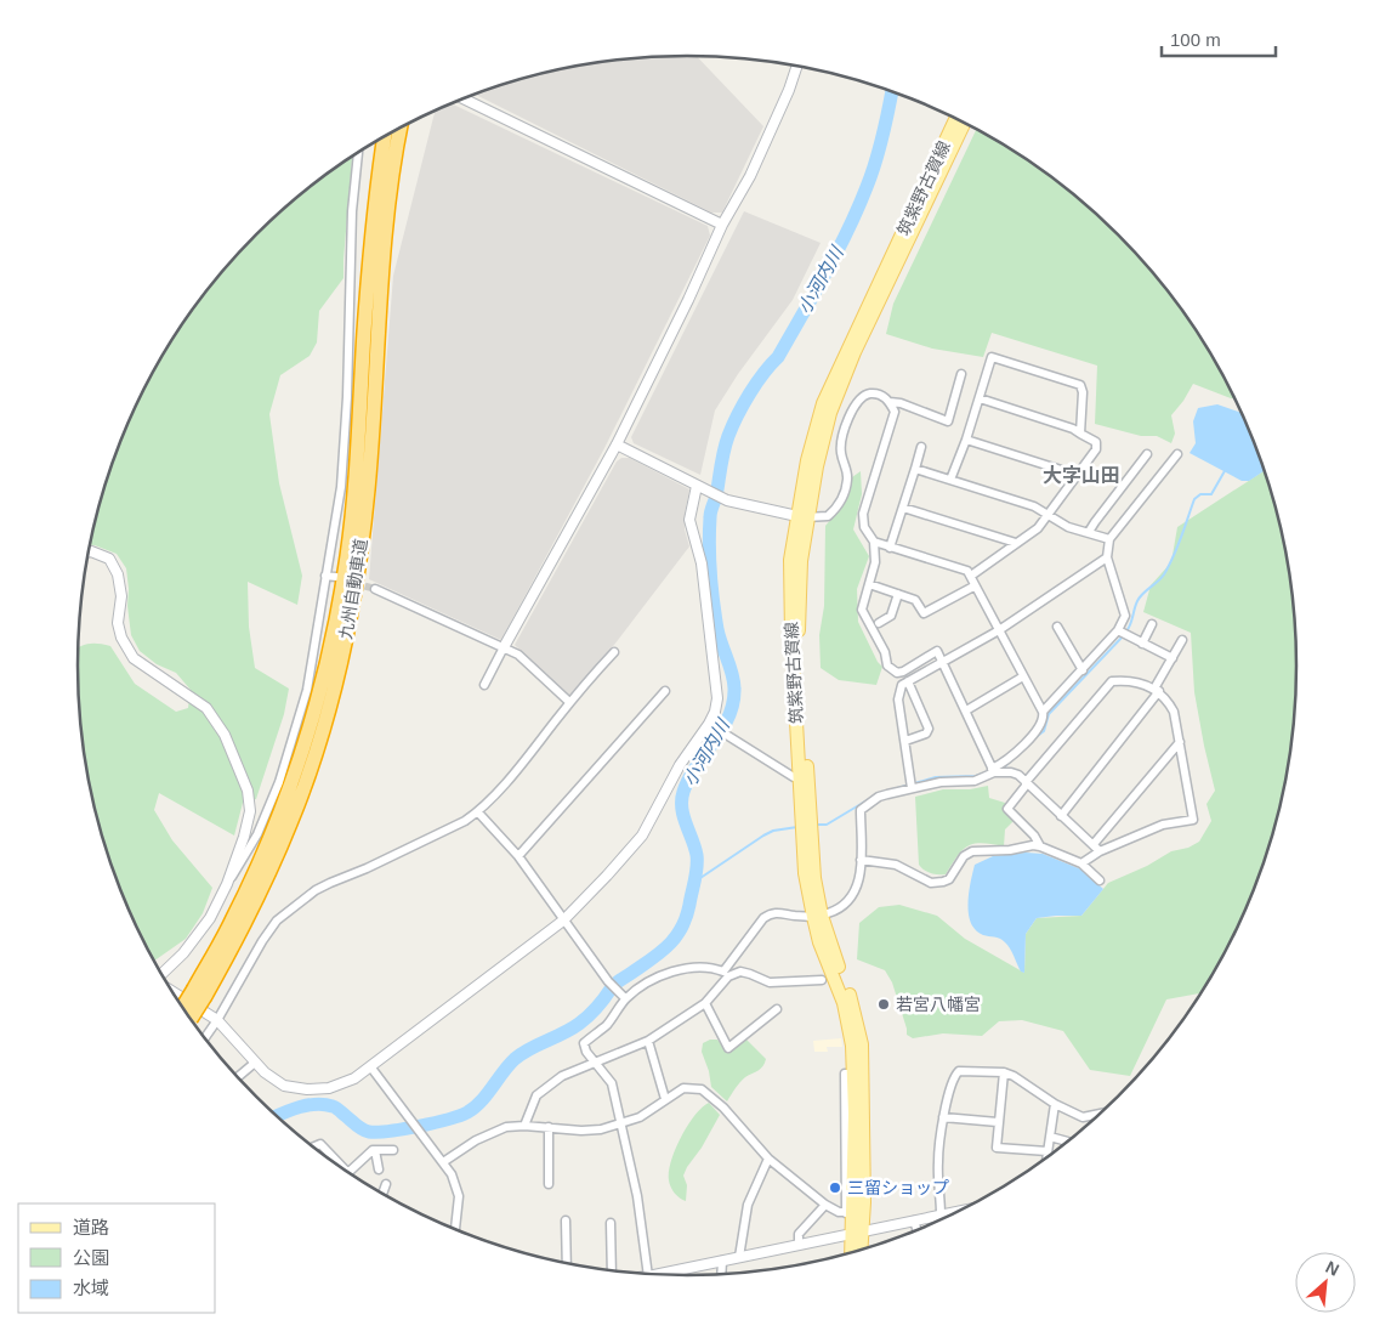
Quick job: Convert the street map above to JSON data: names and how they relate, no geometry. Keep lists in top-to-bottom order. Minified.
{"streets":{"highway":["九州自動車道"],"main road":["筑紫野古賀線"]},"districts":["大字山田"],"water":["小河内川"],"places":["若宮八幡宮","三留ショップ"],"legend":["道路","公園","水域"],"scale_bar":"100 m","north":"top right"}
